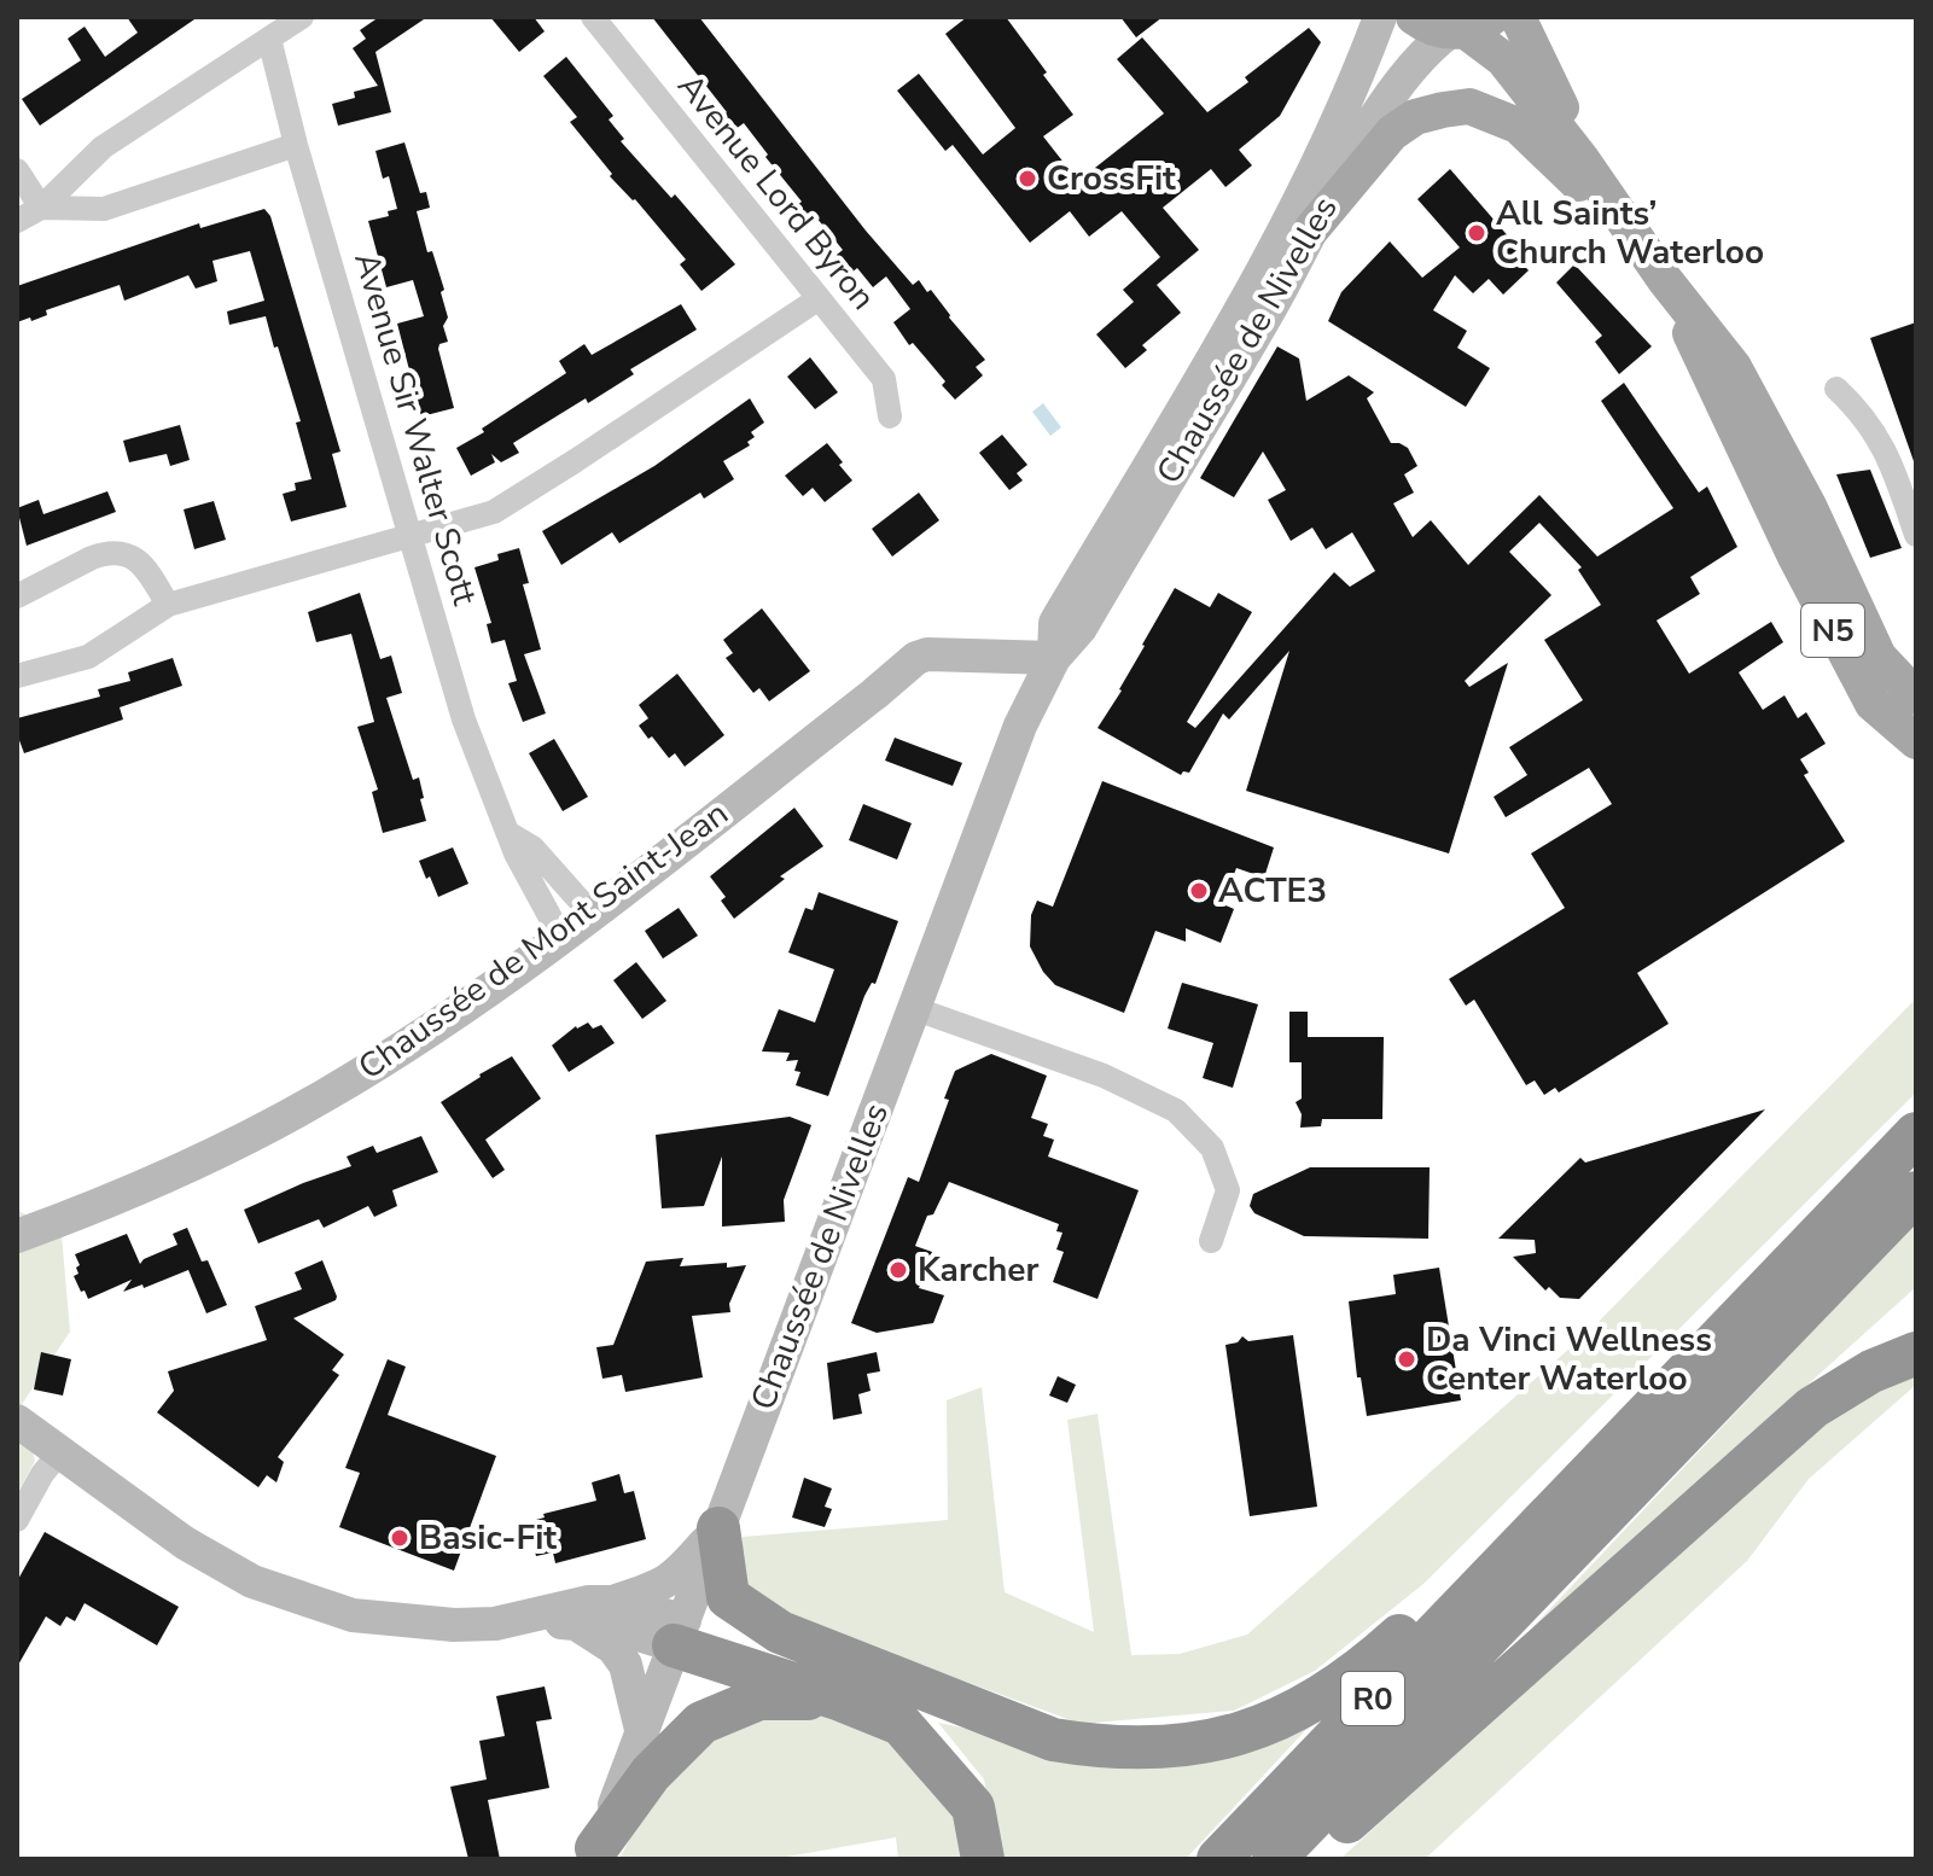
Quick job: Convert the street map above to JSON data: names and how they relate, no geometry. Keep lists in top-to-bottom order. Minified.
{"streets":{"highway":["R0"],"main road":["Chaussée de Nivelles","N5","Chaussée de Mont Saint-Jean"],"street":["Avenue Lord Byron","Avenue Sir Walter Scott"]},"crossings":[["Chaussée de Nivelles","N5"],["Chaussée de Nivelles","Chaussée de Mont Saint-Jean"],["Avenue Sir Walter Scott","Chaussée de Mont Saint-Jean"]],"places":["CrossFit","All Saints’ Church Waterloo","ACTE3","Karcher","Da Vinci Wellness Center Waterloo","Basic-Fit"]}
